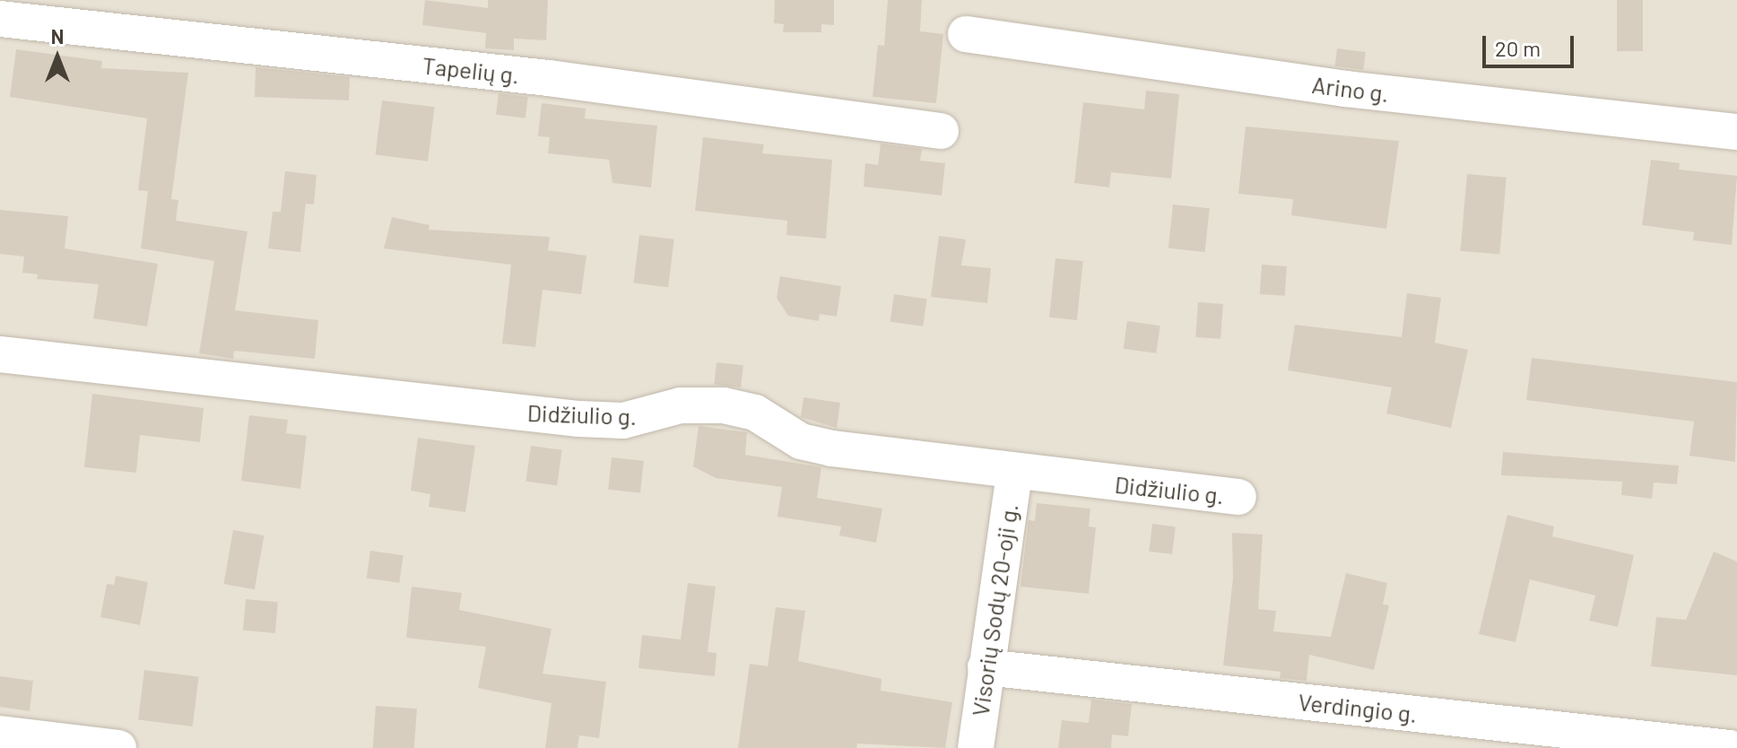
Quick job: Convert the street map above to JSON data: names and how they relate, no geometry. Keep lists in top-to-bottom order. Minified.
{"streets":{"street":["Tapelių g.","Arino g.","Didžiulio g.","Visorių Sodų 20-oji g.","Verdingio g."]},"crossings":[["Didžiulio g.","Visorių Sodų 20-oji g."],["Visorių Sodų 20-oji g.","Verdingio g."]],"scale_bar":"20 m","north":"top"}
